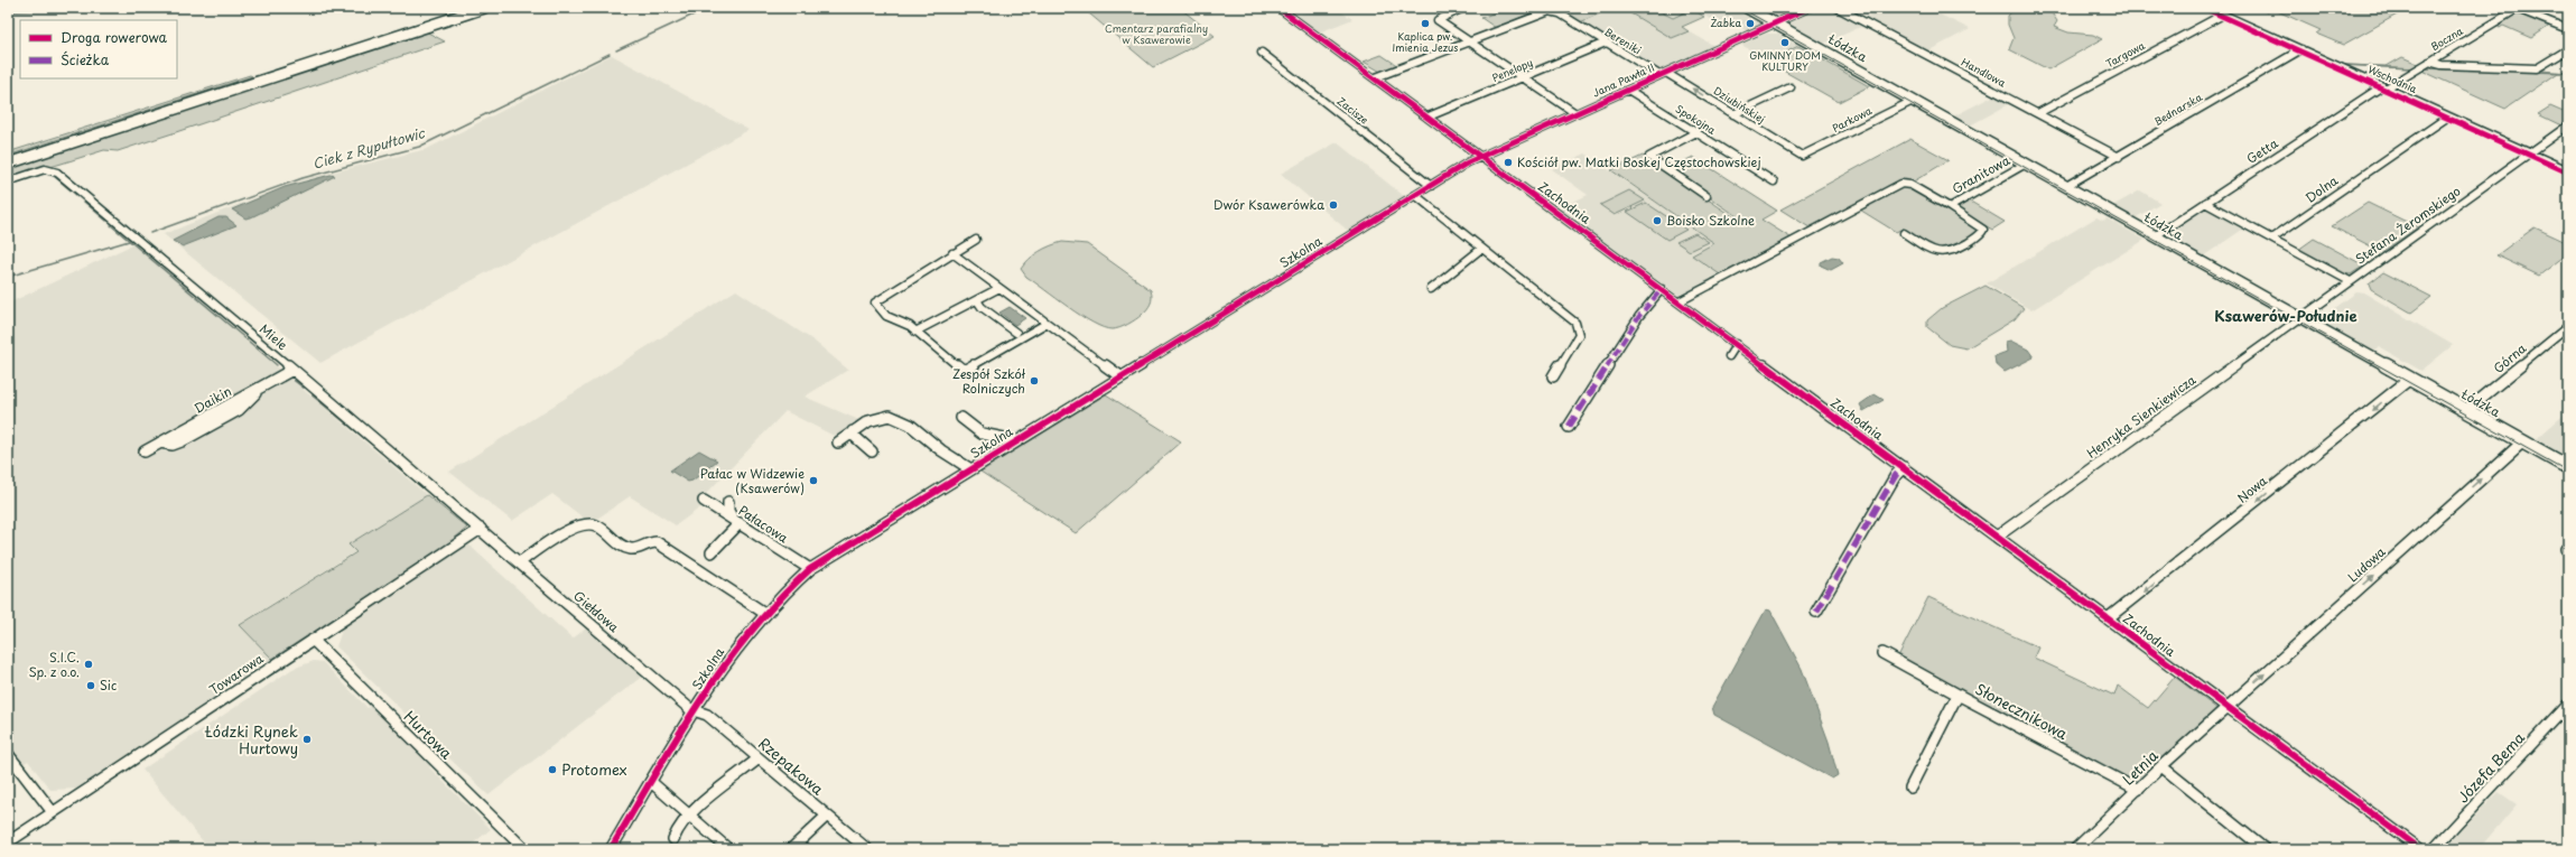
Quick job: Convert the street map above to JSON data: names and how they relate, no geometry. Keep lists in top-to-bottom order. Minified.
{"streets":{"main road":["Łódzka"],"street":["Boczna","Bereniki","Targowa","Penelopy","Handlowa","Wschodnia","Jana Pawła II","Dziubińskiej","Bednarska","Zacisze","Spokojna","Parkowa","Getta","Granitowa","Dolna","Zachodnia","Stefana Żeromskiego","Szkolna","Miele","Górna","Henryka Sienkiewicza","Nowa","Pałacowa","Ludowa","Giełdowa","Towarowa","Słonecznikowa","Hurtowa","Rzepakowa","Letnia","Józefa Bema"]},"crossings":[["Boczna","Wschodnia"],["Boczna","Getta"],["Bereniki","Penelopy"],["Bereniki","Jana Pawła II"],["Bereniki","Dziubińskiej"],["Łódzka","Jana Pawła II"],["Łódzka","Bednarska"],["Łódzka","Parkowa"],["Łódzka","Getta"],["Łódzka","Granitowa"],["Łódzka","Stefana Żeromskiego"],["Łódzka","Górna"],["Łódzka","Henryka Sienkiewicza"],["Łódzka","Nowa"],["Łódzka","Ludowa"],["Targowa","Handlowa"],["Targowa","Wschodnia"],["Penelopy","Zachodnia"],["Handlowa","Bednarska"],["Wschodnia","Bednarska"],["Wschodnia","Getta"],["Wschodnia","Dolna"],["Wschodnia","Stefana Żeromskiego"],["Jana Pawła II","Dziubińskiej"],["Jana Pawła II","Spokojna"],["Jana Pawła II","Zachodnia"],["Jana Pawła II","Szkolna"],["Dziubińskiej","Parkowa"],["Zacisze","Szkolna"],["Zachodnia","Szkolna"],["Zachodnia","Henryka Sienkiewicza"],["Zachodnia","Nowa"],["Zachodnia","Ludowa"],["Zachodnia","Letnia"],["Stefana Żeromskiego","Henryka Sienkiewicza"],["Szkolna","Pałacowa"],["Szkolna","Giełdowa"],["Szkolna","Rzepakowa"],["Miele","Giełdowa"],["Miele","Towarowa"],["Ludowa","Letnia"],["Giełdowa","Towarowa"],["Giełdowa","Rzepakowa"],["Towarowa","Hurtowa"],["Słonecznikowa","Letnia"]],"one_way":["Dziubińskiej","Nowa","Ludowa"],"districts":["Ksawerów-Południe"],"water":["Ciek z Rypułtowic"],"parks":["Cmentarz parafialny w Ksawerowie"],"places":["Kaplica pw. Imienia Jezus","Żabka","GMINNY DOM KULTURY","Kościół pw. Matki Boskej Częstochowskiej","Dwór Ksawerówka","Boisko Szkolne","Zespół Szkół Rolniczych","Pałac w Widzewie (Ksawerów)","S.I.C. Sp. z o.o.","Sic","Łódzki Rynek Hurtowy","Protomex"],"legend":["Droga rowerowa","Ścieżka"]}
